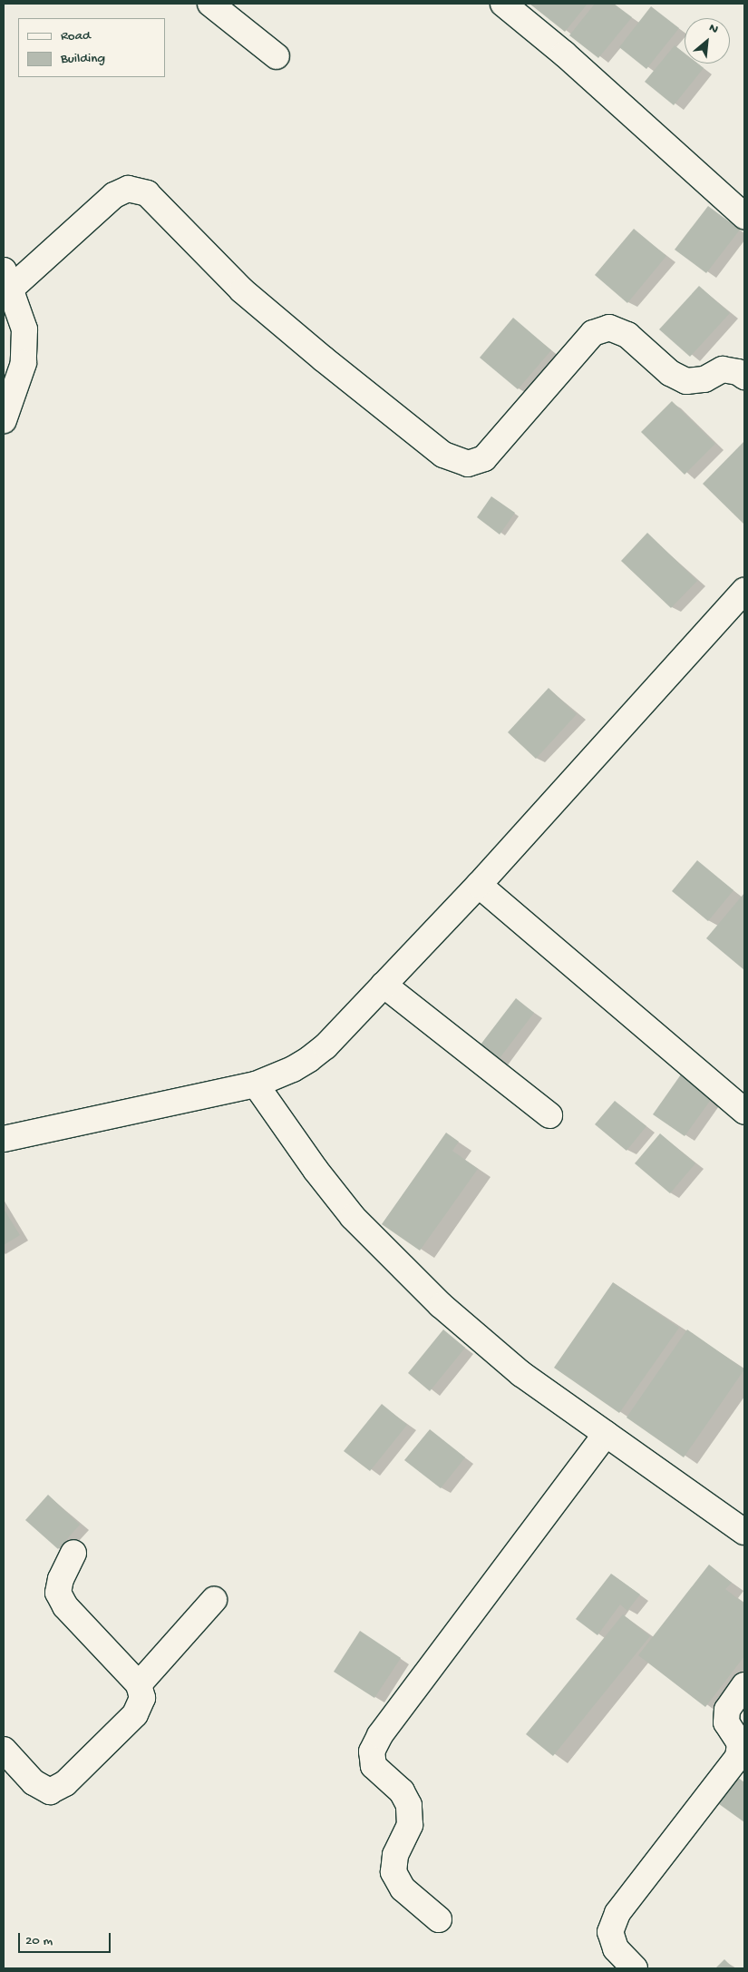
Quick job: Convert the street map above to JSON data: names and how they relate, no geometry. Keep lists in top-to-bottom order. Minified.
{"legend":["Road","Building"],"scale_bar":"20 m","north":"top right"}
